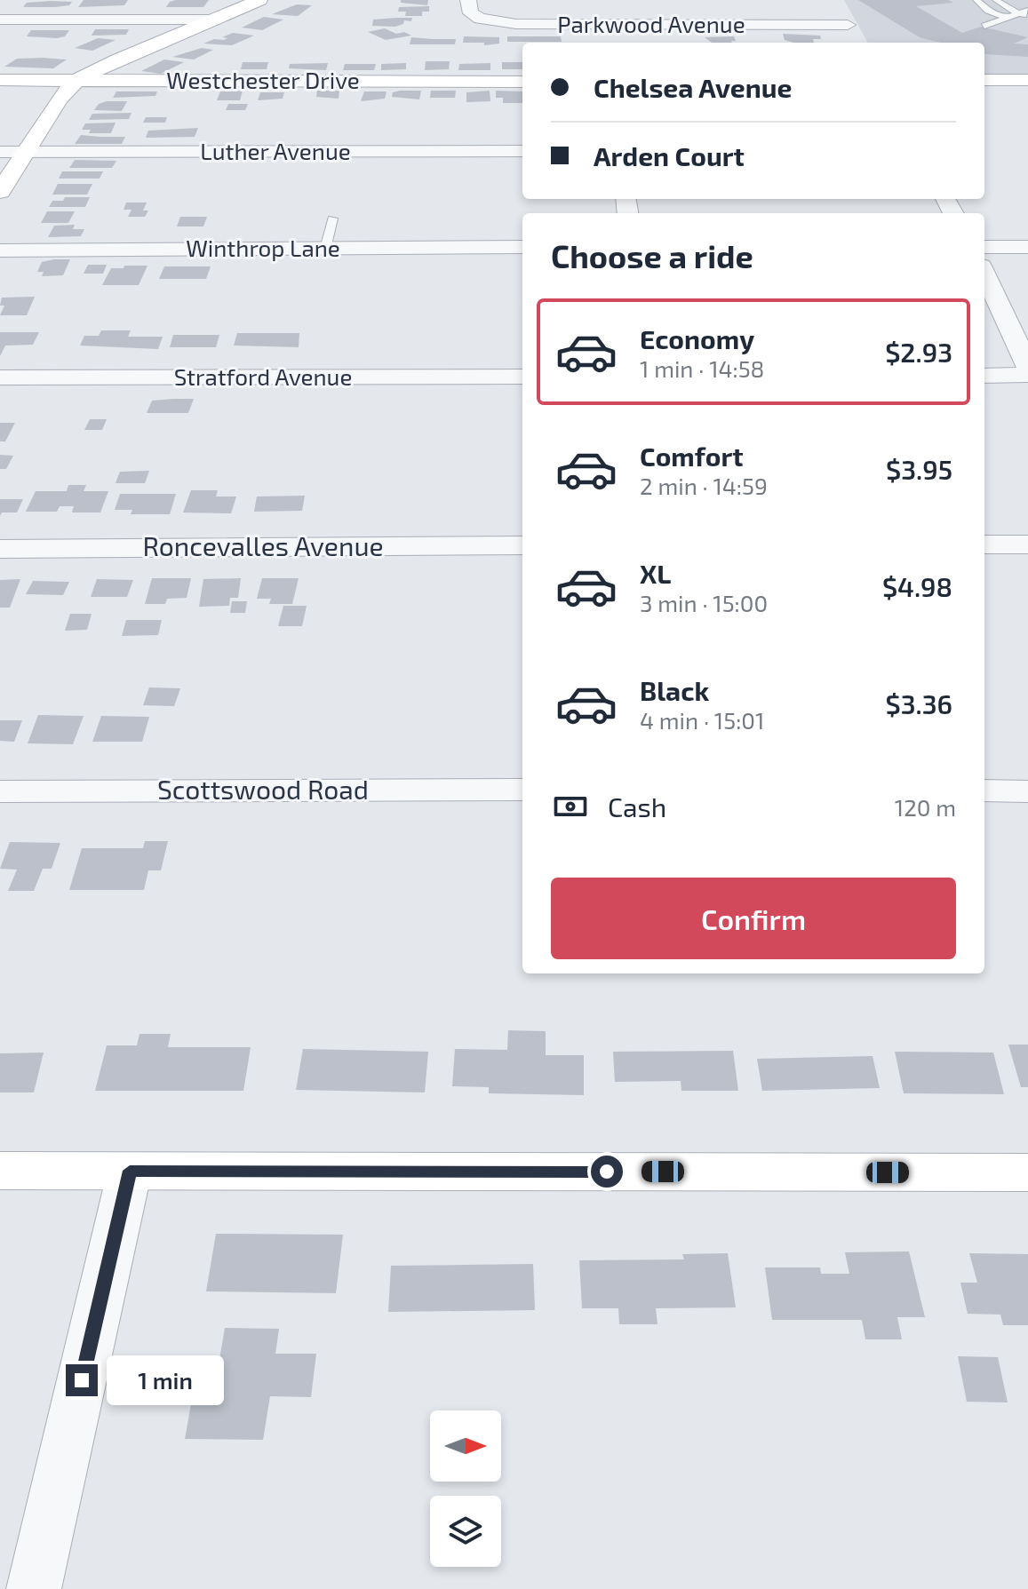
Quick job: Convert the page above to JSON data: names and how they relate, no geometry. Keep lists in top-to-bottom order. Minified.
{"streets":{"street":["Parkwood Avenue","Westchester Drive","Luther Avenue","Winthrop Lane","Stratford Avenue","Roncevalles Avenue","Scottswood Road"]},"north":"right","page":{"banner":["Chelsea Avenue","Arden Court"],"heading":"Choose a ride","list":[{"name":"Economy","note":"1 min · 14:58","value":"$2.93"},{"name":"Comfort","note":"2 min · 14:59","value":"$3.95"},{"name":"XL","note":"3 min · 15:00","value":"$4.98"},{"name":"Black","note":"4 min · 15:01","value":"$3.36"}],"pay":["Cash","120 m"],"buttons":"Confirm","bubble":"1 min"}}
